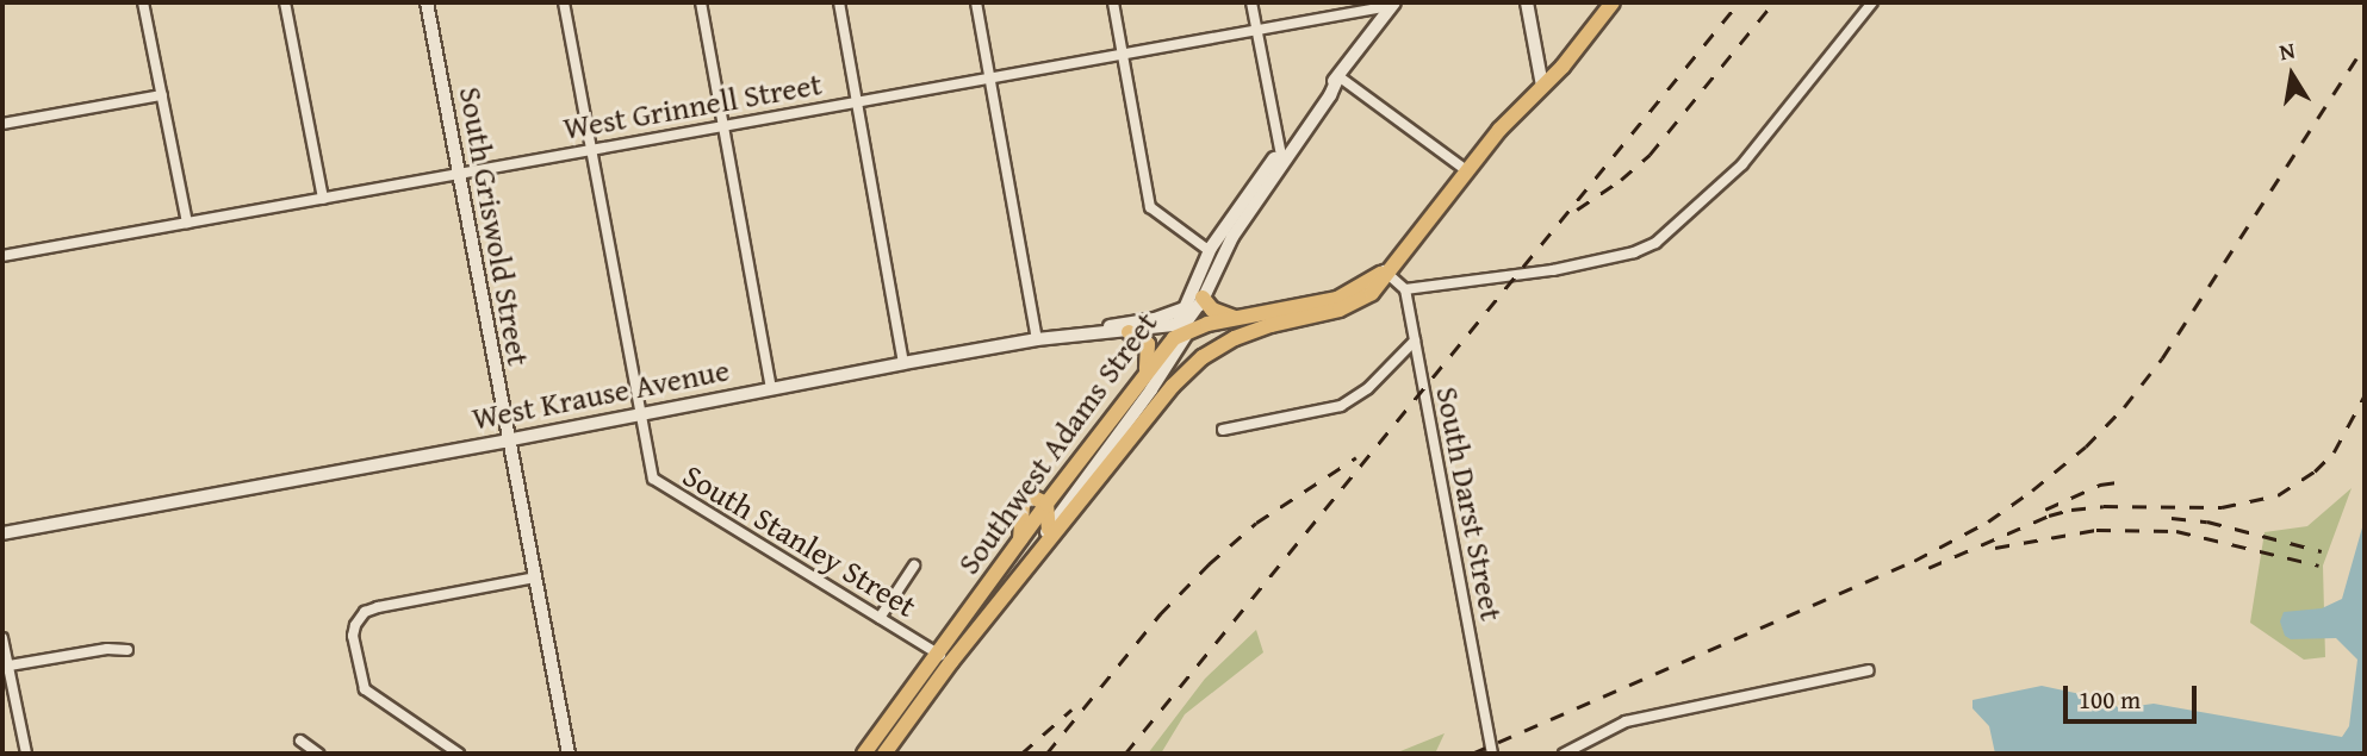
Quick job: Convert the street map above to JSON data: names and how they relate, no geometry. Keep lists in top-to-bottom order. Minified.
{"streets":{"main road":["Southwest Adams Street"],"street":["West Grinnell Street","South Griswold Street","West Krause Avenue","South Darst Street","South Stanley Street"]},"crossings":[["West Grinnell Street","South Griswold Street"],["West Grinnell Street","Southwest Adams Street"],["West Grinnell Street","South Stanley Street"],["South Griswold Street","West Krause Avenue"],["West Krause Avenue","Southwest Adams Street"],["West Krause Avenue","South Stanley Street"],["Southwest Adams Street","South Stanley Street"]],"scale_bar":"100 m","north":"top"}
